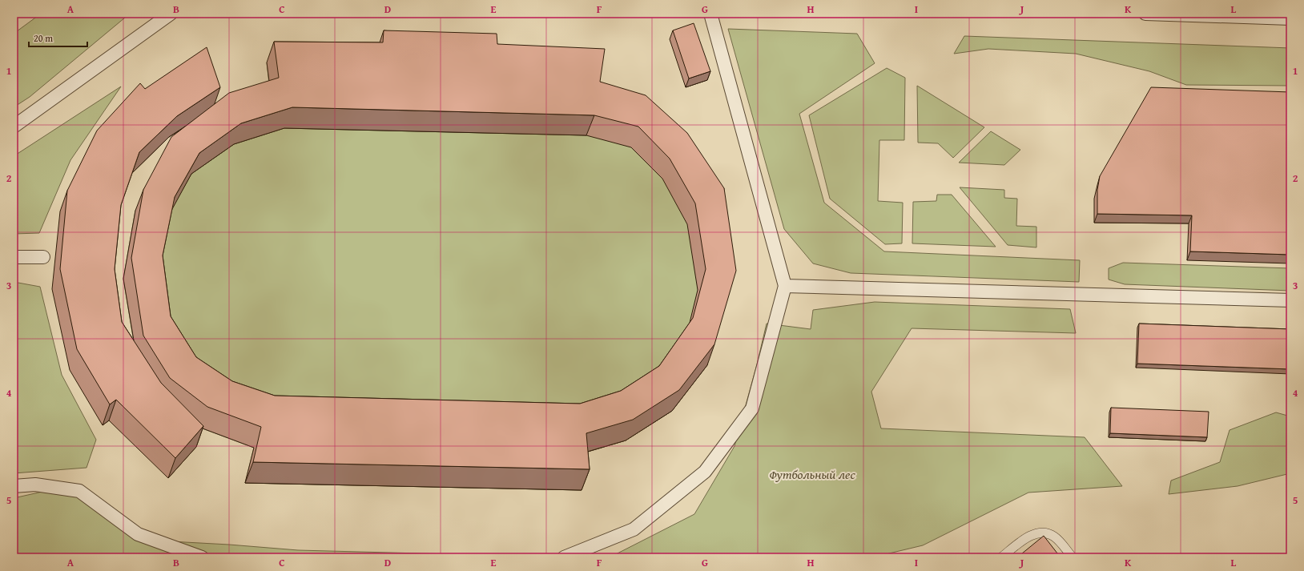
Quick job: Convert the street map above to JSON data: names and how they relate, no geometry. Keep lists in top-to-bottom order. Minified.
{"parks":["Футбольный лес"],"scale_bar":"20 m","grid":{"columns":["A","B","C","D","E","F","G","H","I","J","K","L"],"rows":["1","2","3","4","5"]}}
